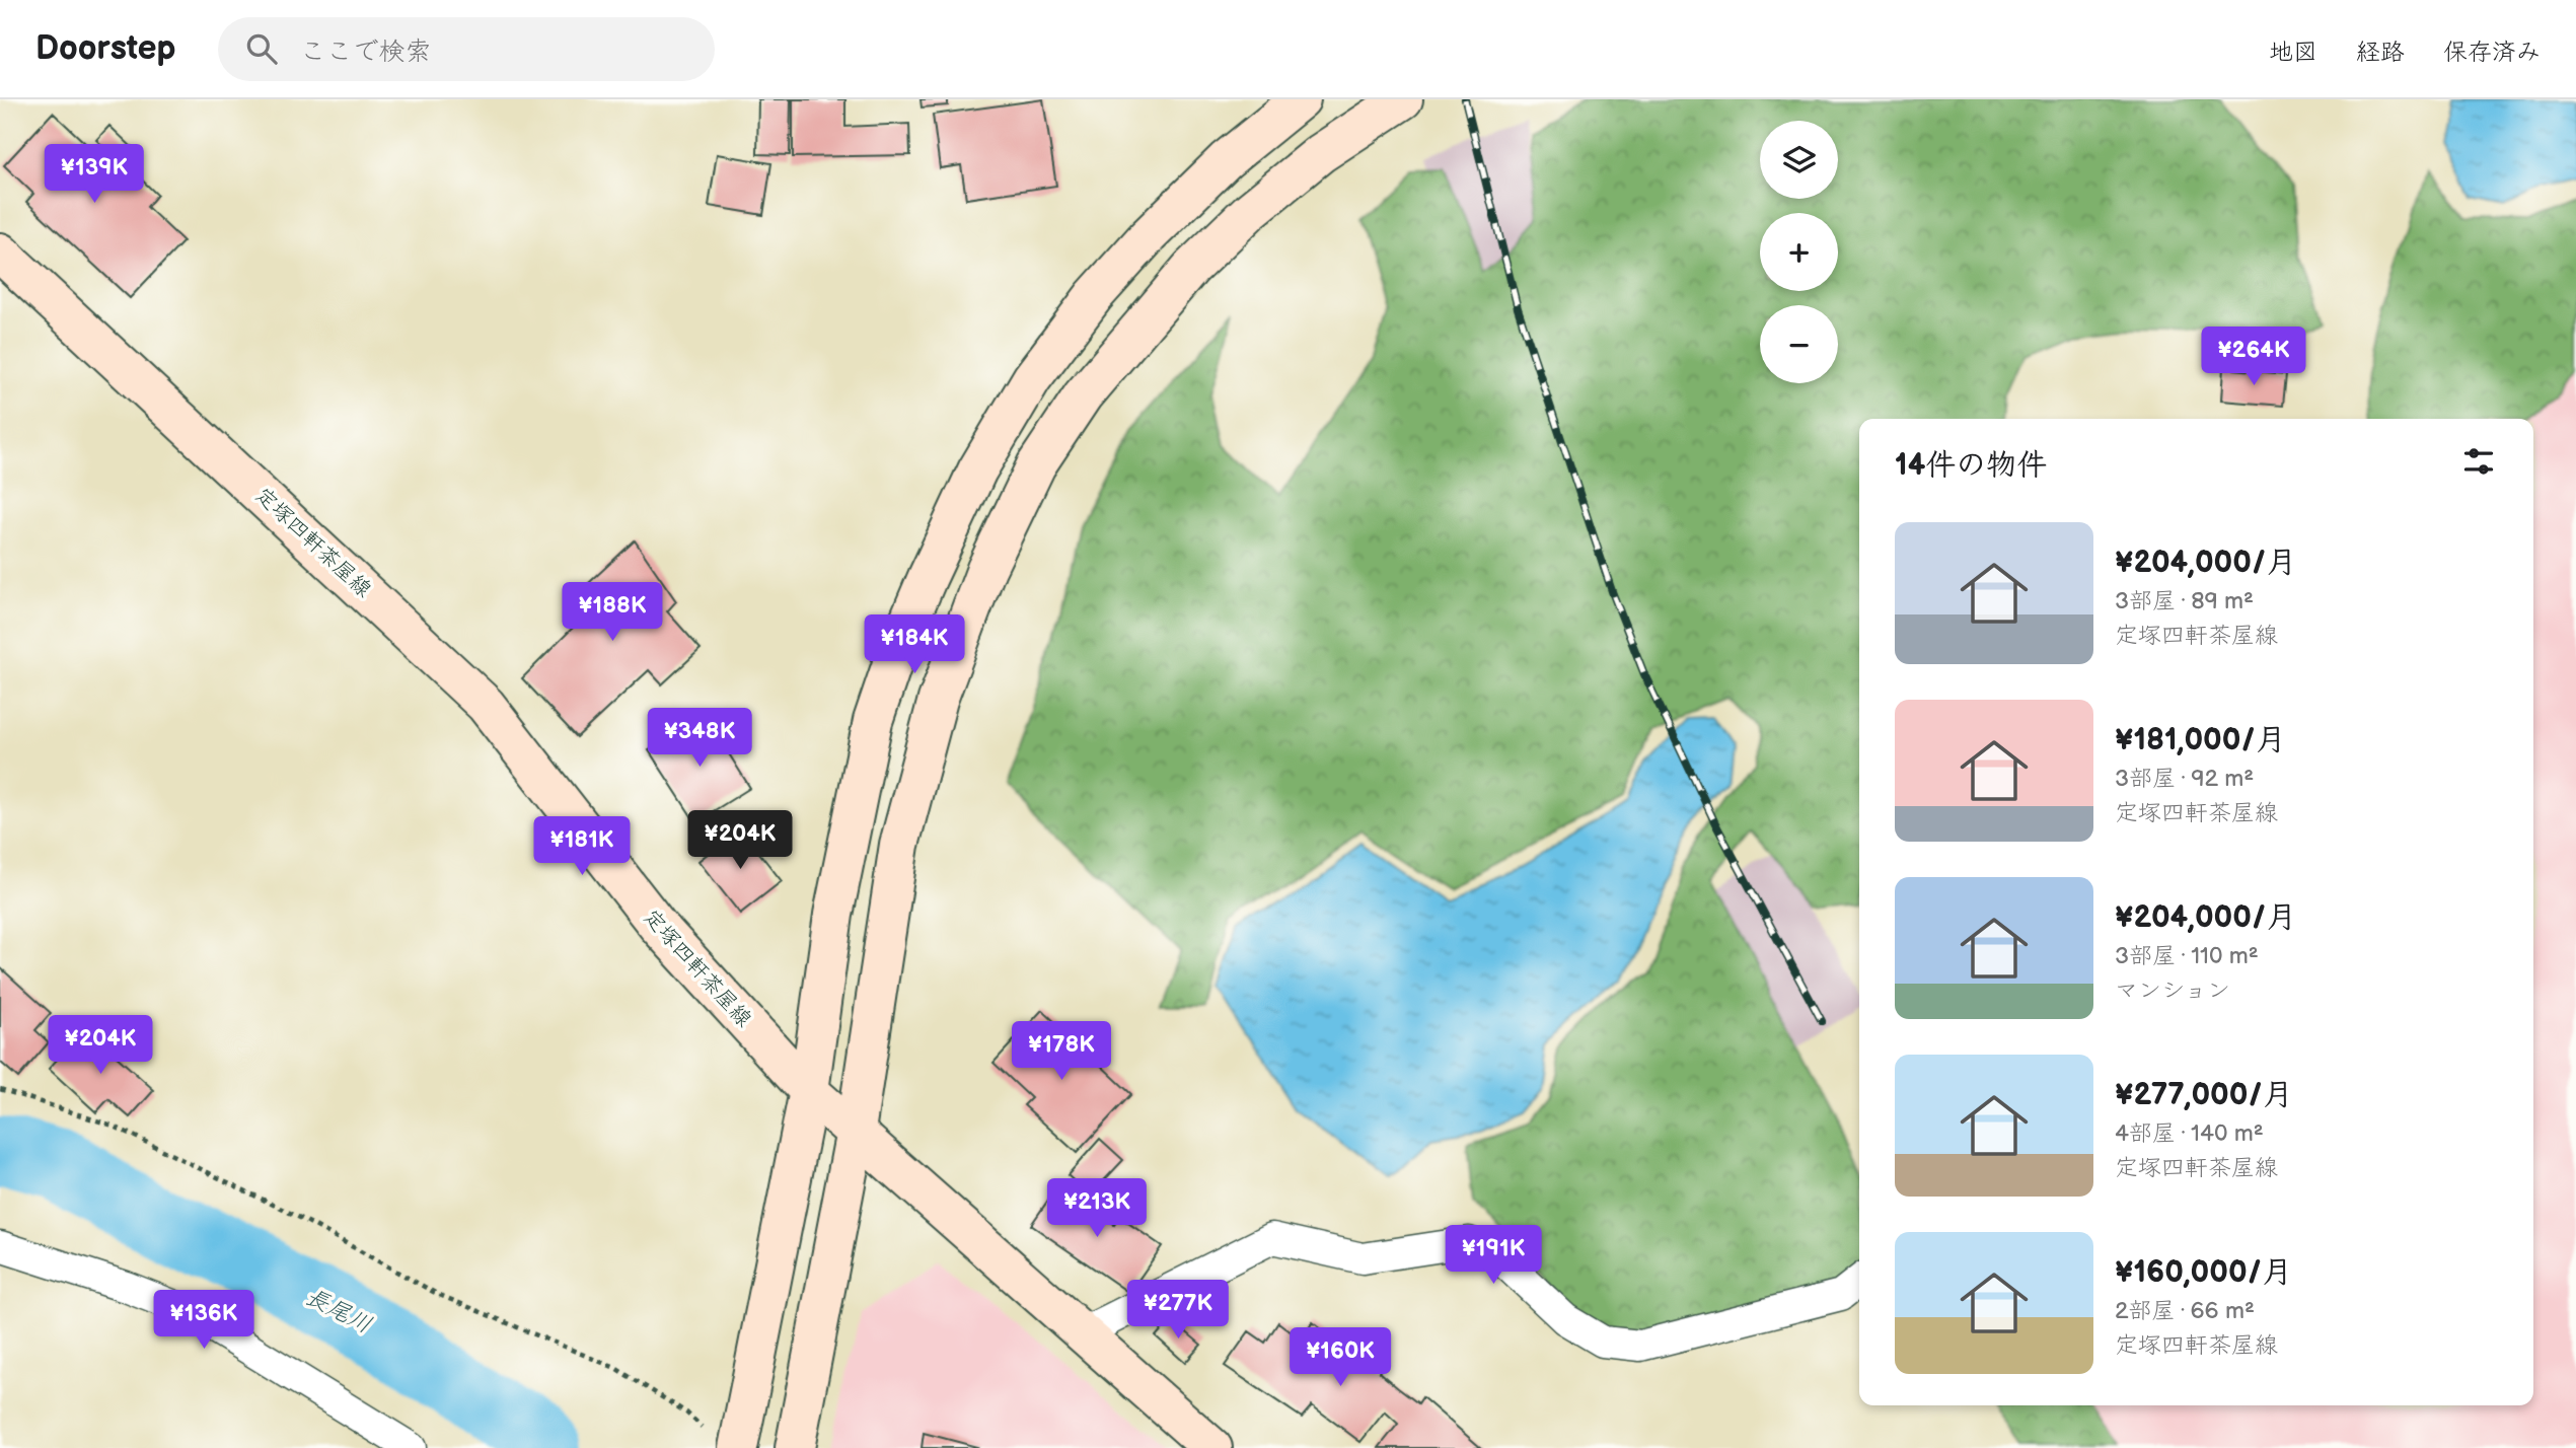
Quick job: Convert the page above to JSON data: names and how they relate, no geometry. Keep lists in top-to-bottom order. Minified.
{"streets":{"street":["定塚四軒茶屋線"]},"water":["長尾川"],"page":{"header":"Doorstep","search":"ここで検索","nav":["地図","経路","保存済み"],"map_buttons":["+","−"],"price":["¥139K","¥264K","¥188K","¥184K","¥348K","¥204K","¥181K","¥204K","¥178K","¥213K","¥191K","¥277K","¥136K","¥160K"],"heading":"14件の物件","list":[{"name":"¥204,000/月","note":"3部屋 · 89 m² · 定塚四軒茶屋線"},{"name":"¥181,000/月","note":"3部屋 · 92 m² · 定塚四軒茶屋線"},{"name":"¥204,000/月","note":"3部屋 · 110 m² · マンション"},{"name":"¥277,000/月","note":"4部屋 · 140 m² · 定塚四軒茶屋線"},{"name":"¥160,000/月","note":"2部屋 · 66 m² · 定塚四軒茶屋線"}]}}
